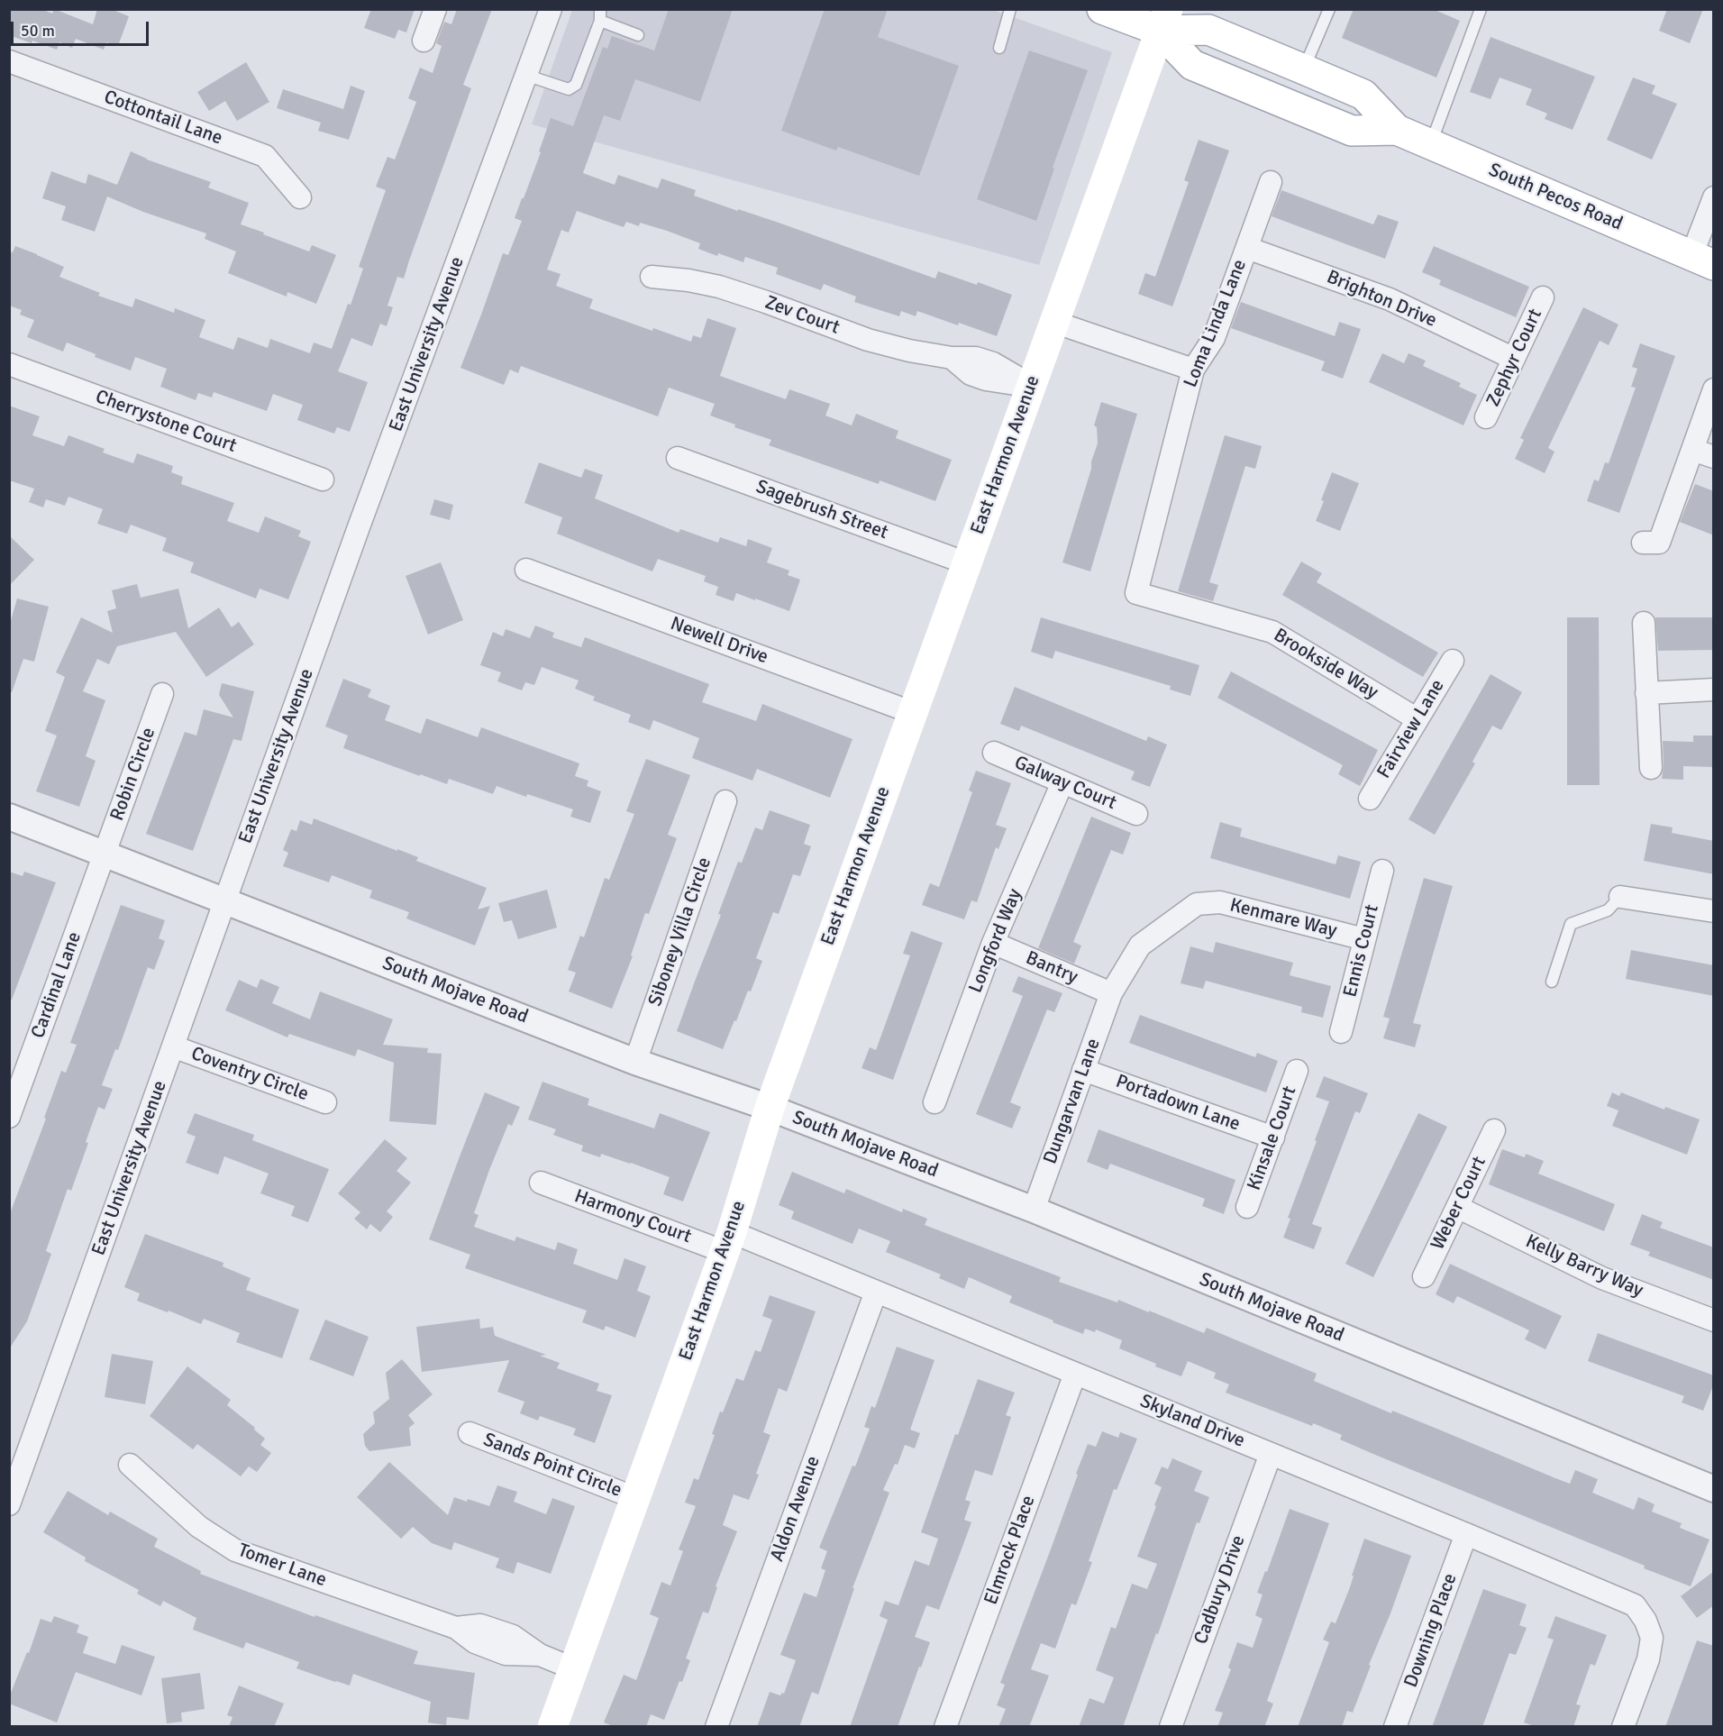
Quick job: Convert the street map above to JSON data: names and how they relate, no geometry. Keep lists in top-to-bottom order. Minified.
{"streets":{"main road":["South Pecos Road","East Harmon Avenue"],"street":["Cottontail Lane","Brighton Drive","Zev Court","Loma Linda Lane","East University Avenue","Zephyr Court","Cherrystone Court","Sagebrush Street","Newell Drive","Brookside Way","Fairview Lane","Robin Circle","Galway Court","Kenmare Way","Siboney Villa Circle","Longford Way","Ennis Court","Bantry","Cardinal Lane","South Mojave Road","Coventry Circle","Dungarvan Lane","Portadown Lane","Kinsale Court","Weber Court","Harmony Court","Kelly Barry Way","Skyland Drive","Sands Point Circle","Aldon Avenue","Elmrock Place","Tomer Lane","Cadbury Drive","Downing Place"]},"crossings":[["South Pecos Road","East Harmon Avenue"],["Brighton Drive","Loma Linda Lane"],["Brighton Drive","Zephyr Court"],["Zev Court","East Harmon Avenue"],["Loma Linda Lane","Brookside Way"],["East University Avenue","South Mojave Road"],["East University Avenue","Coventry Circle"],["East Harmon Avenue","Sagebrush Street"],["East Harmon Avenue","Newell Drive"],["East Harmon Avenue","South Mojave Road"],["East Harmon Avenue","Harmony Court"],["East Harmon Avenue","Skyland Drive"],["East Harmon Avenue","Sands Point Circle"],["East Harmon Avenue","Tomer Lane"],["Brookside Way","Fairview Lane"],["Robin Circle","Cardinal Lane"],["Robin Circle","South Mojave Road"],["Galway Court","Longford Way"],["Kenmare Way","Ennis Court"],["Kenmare Way","Bantry"],["Kenmare Way","Dungarvan Lane"],["Siboney Villa Circle","South Mojave Road"],["Longford Way","Bantry"],["Bantry","Dungarvan Lane"],["Cardinal Lane","South Mojave Road"],["South Mojave Road","Dungarvan Lane"],["Dungarvan Lane","Portadown Lane"],["Portadown Lane","Kinsale Court"],["Weber Court","Kelly Barry Way"],["Harmony Court","Skyland Drive"],["Skyland Drive","Aldon Avenue"],["Skyland Drive","Elmrock Place"],["Skyland Drive","Cadbury Drive"],["Skyland Drive","Downing Place"]],"scale_bar":"50 m"}
